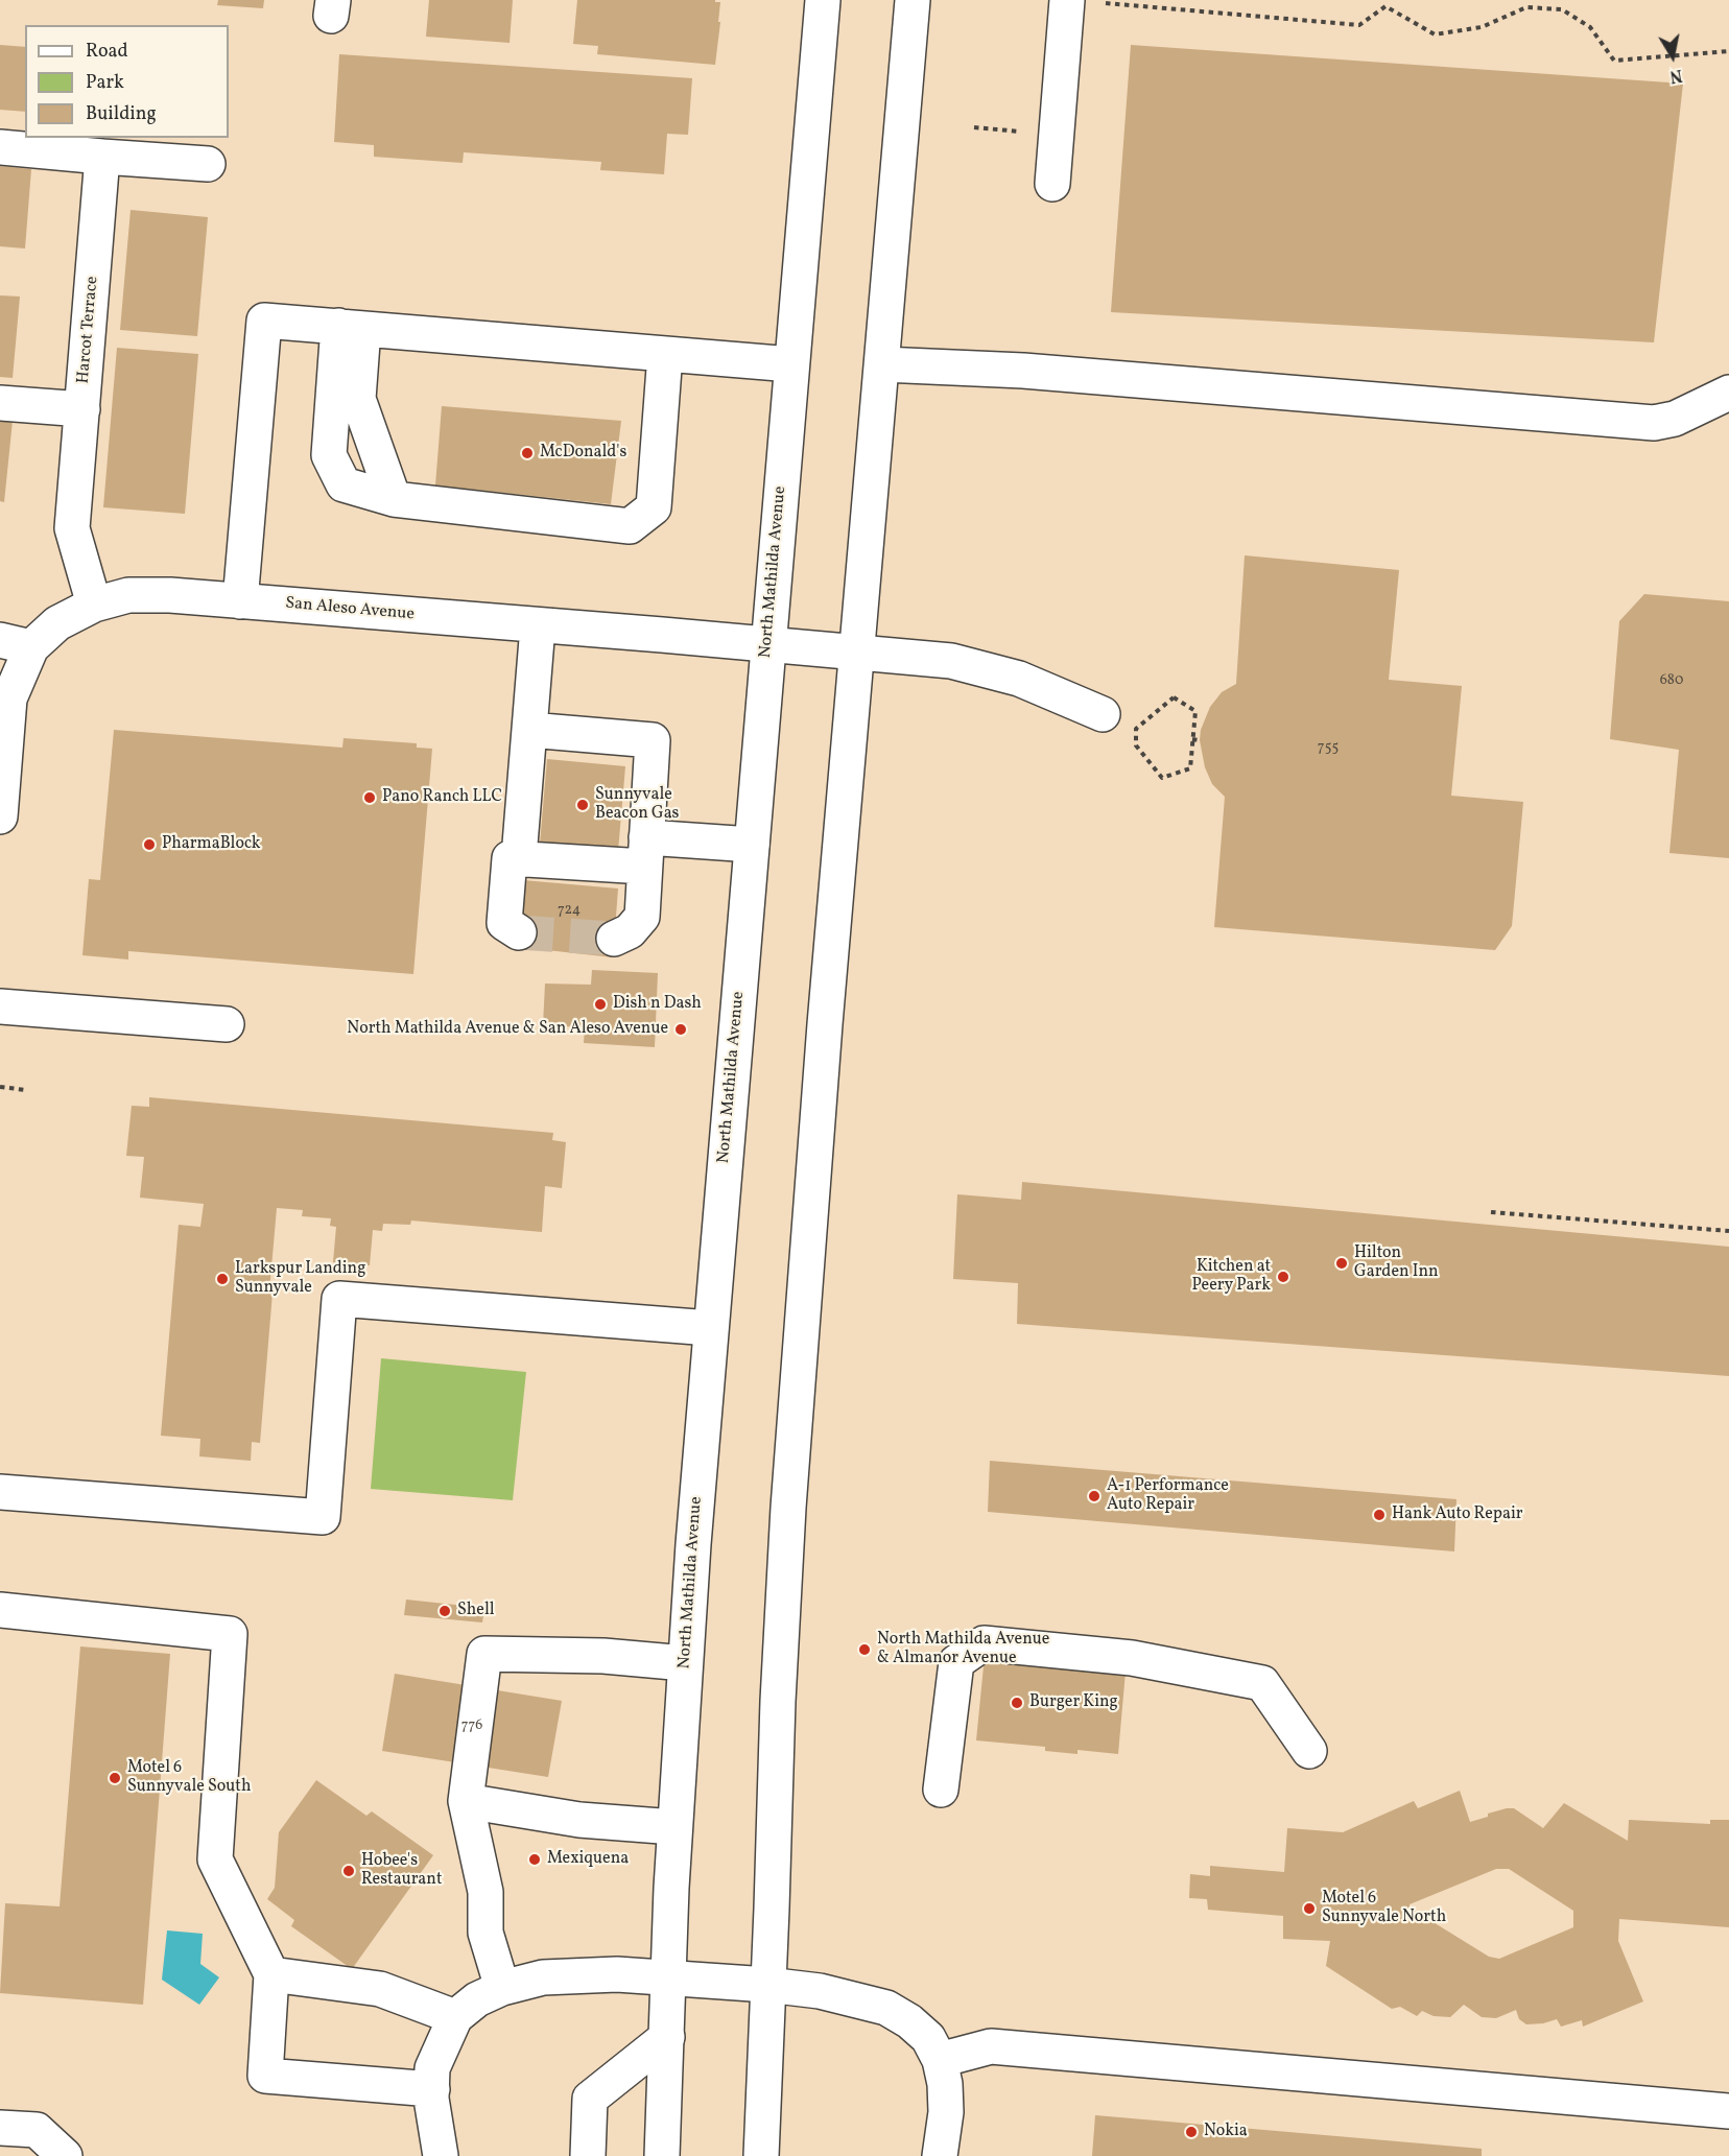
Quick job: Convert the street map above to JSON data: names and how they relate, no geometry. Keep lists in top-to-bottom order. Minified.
{"streets":{"main road":["Harcot Terrace","North Mathilda Avenue","San Aleso Avenue"]},"crossings":[["Harcot Terrace","San Aleso Avenue"],["North Mathilda Avenue","San Aleso Avenue"]],"places":["McDonald's","Pano Ranch LLC","Sunnyvale Beacon Gas","PharmaBlock","Dish n Dash","North Mathilda Avenue & San Aleso Avenue","Hilton Garden Inn","Kitchen at Peery Park","Larkspur Landing Sunnyvale","A-1 Performance Auto Repair","Hank Auto Repair","Shell","North Mathilda Avenue & Almanor Avenue","Burger King","Motel 6 Sunnyvale South","Mexiquena","Hobee's Restaurant","Motel 6 Sunnyvale North","Nokia"],"house_numbers":["680","755","724","776"],"legend":["Road","Park","Building"],"north":"bottom"}
